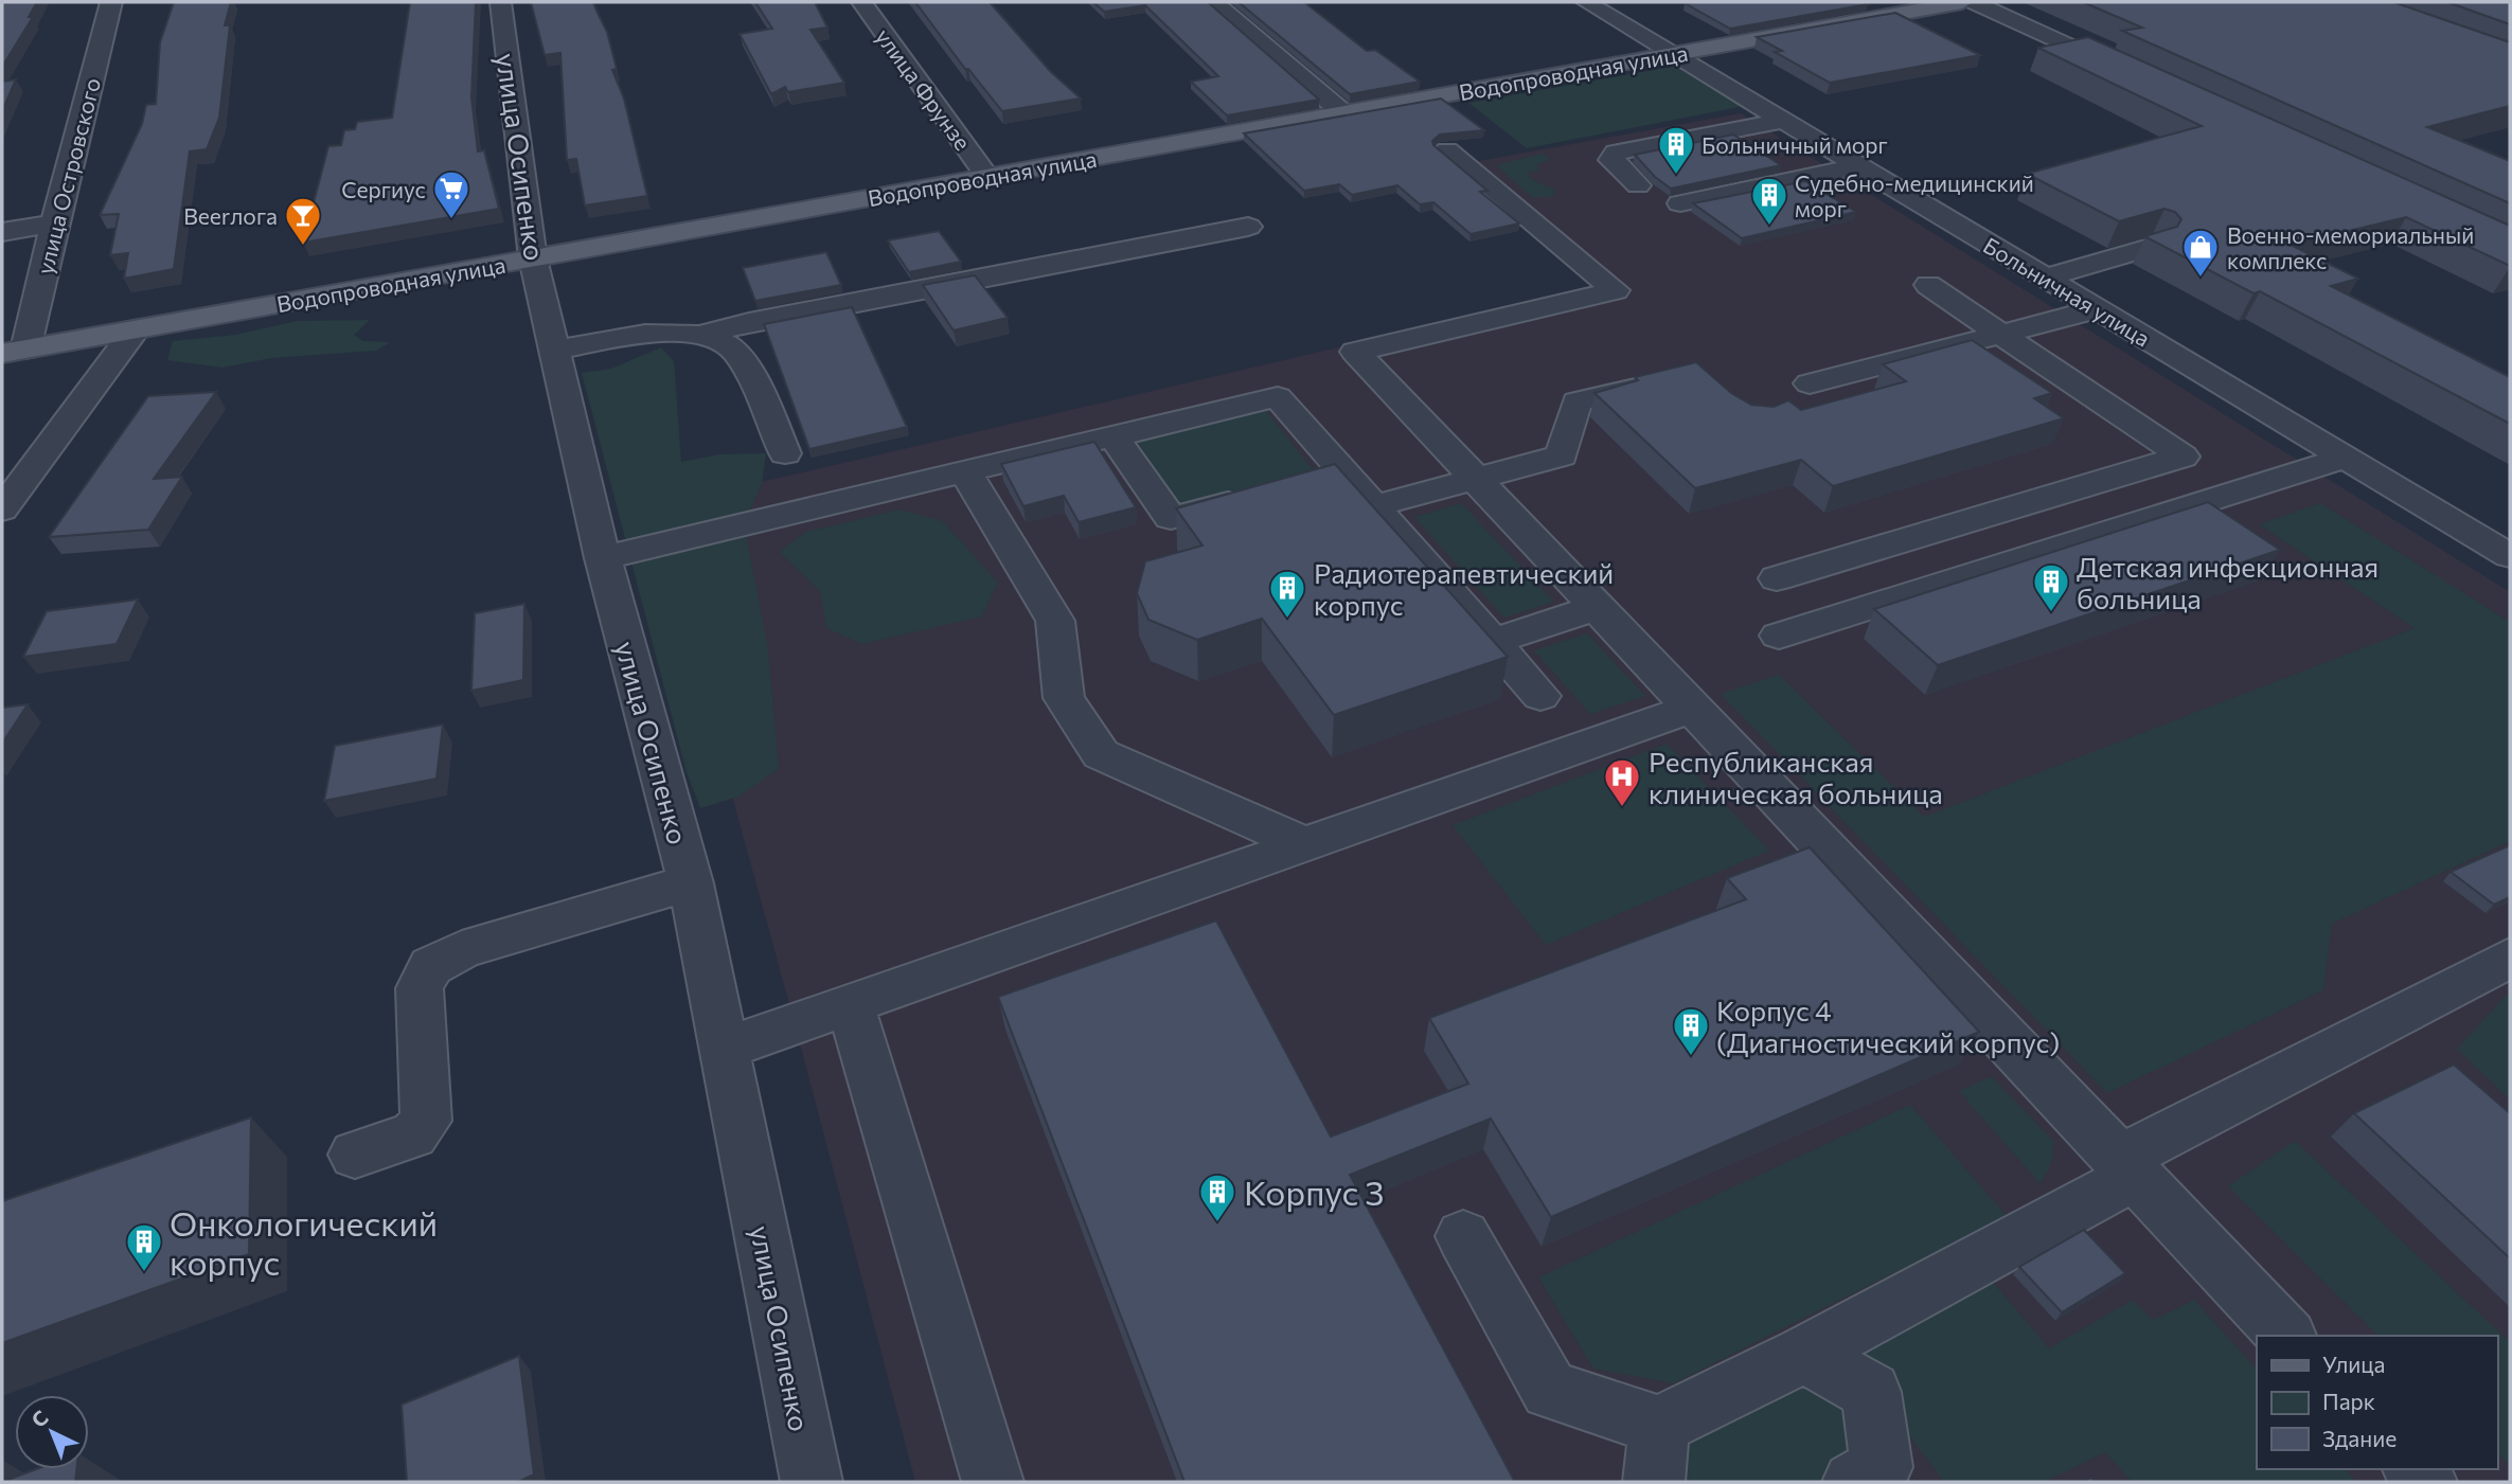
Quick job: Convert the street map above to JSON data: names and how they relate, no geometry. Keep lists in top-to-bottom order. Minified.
{"streets":{"main road":["Водопроводная улица"],"street":["улица Фрунзе","улица Осипенко","улица Островского","Больничная улица"]},"crossings":[["Водопроводная улица","улица Фрунзе"],["Водопроводная улица","улица Осипенко"],["Водопроводная улица","улица Островского"],["Водопроводная улица","Больничная улица"]],"places":{"building":["Больничный морг","Судебно-медицинский морг","Детская инфекционная больница","Радиотерапевтический корпус","Корпус 4 (Диагностический корпус)","Корпус 3","Онкологический корпус"],"supermarket":["Сергиус"],"bar":["Beerлога"],"shop":["Военно-мемориальный комплекс"],"hospital":["Республиканская клиническая больница"]},"legend":["Улица","Парк","Здание"],"north":"top left"}
